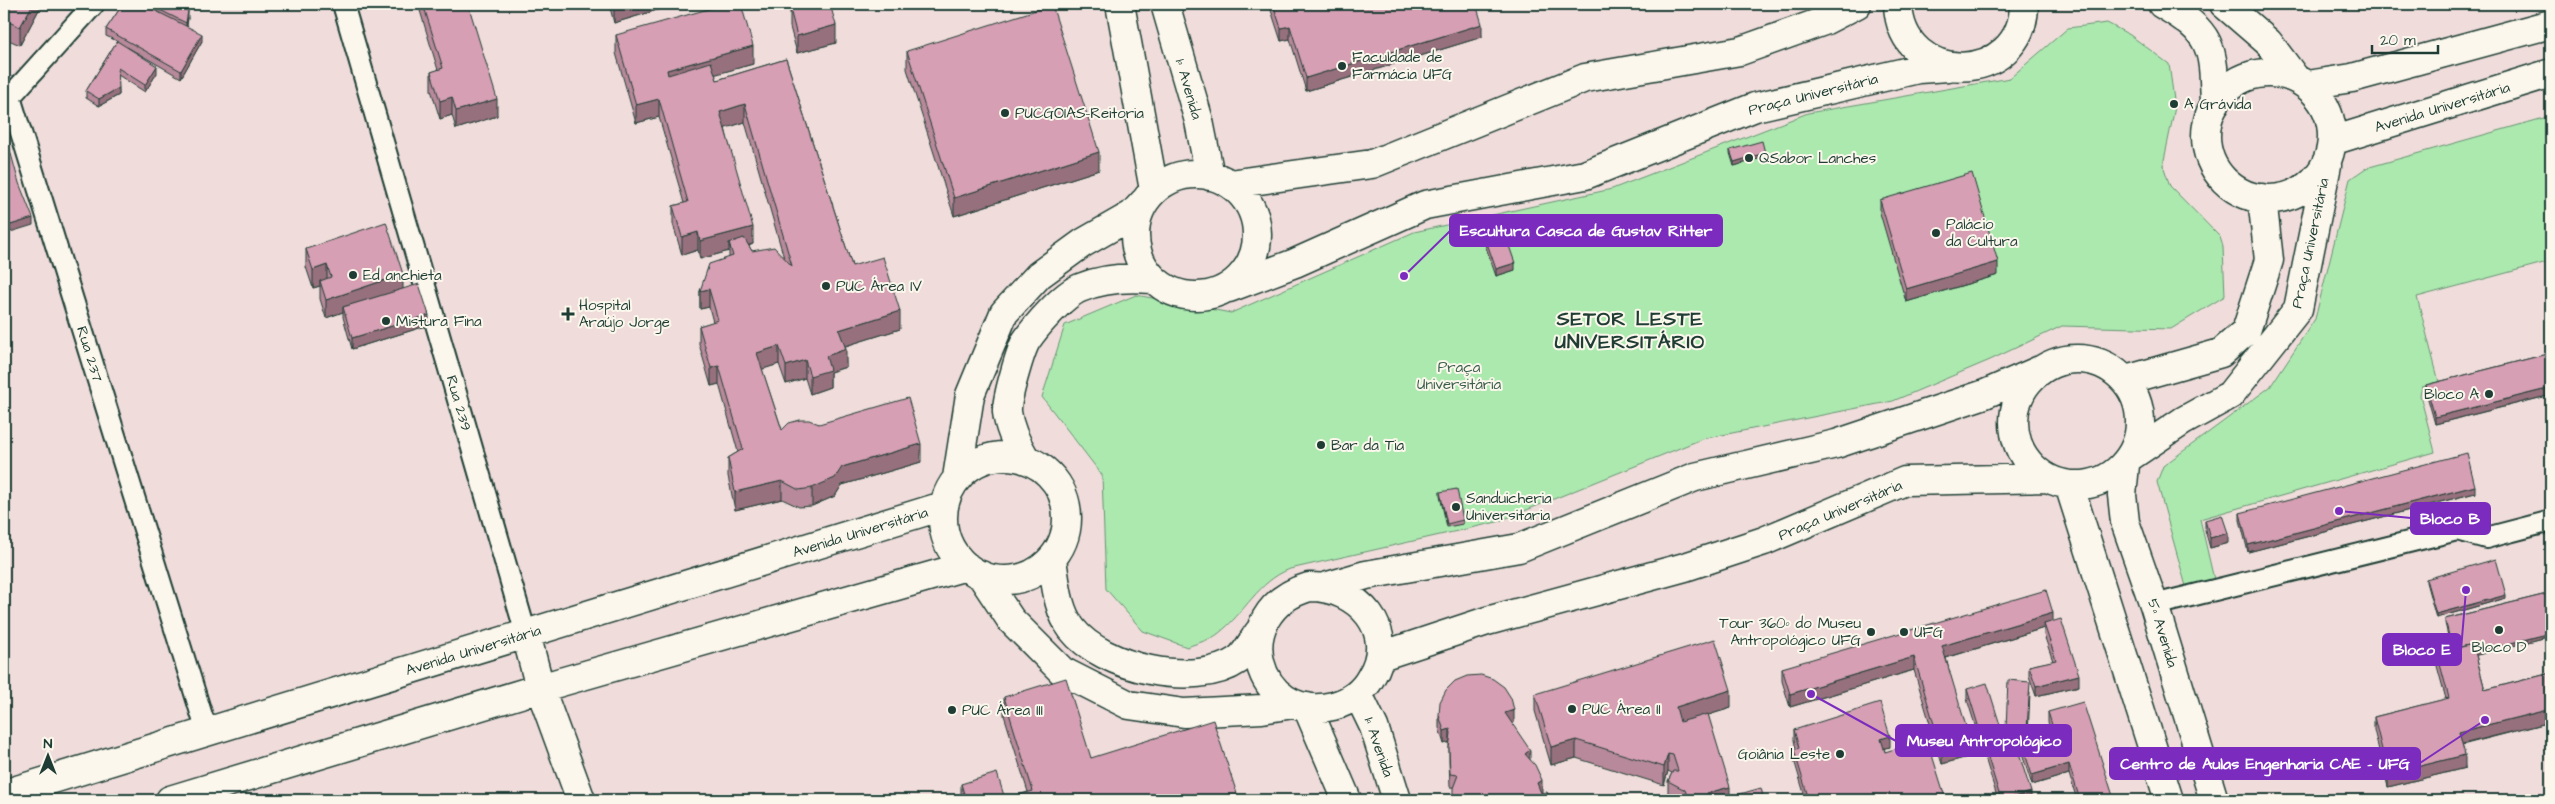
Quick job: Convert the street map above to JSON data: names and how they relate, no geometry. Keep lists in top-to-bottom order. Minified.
{"streets":{"main road":["1ª Avenida","Praça Universitária","Avenida Universitária","Rua 239","5ª Avenida"],"street":["Rua 237"]},"crossings":[["1ª Avenida","Praça Universitária"],["Praça Universitária","Avenida Universitária"],["Praça Universitária","5ª Avenida"],["Avenida Universitária","Rua 237"],["Avenida Universitária","Rua 239"]],"districts":["SETOR LESTE UNIVERSITÁRIO"],"parks":["Praça Universitária"],"places":{"other":["Faculdade de Farmácia UFG","A Grávida","PUCGOIAS-Reitoria","QSabor Lanches","Palácio da Cultura","Ed anchieta","Escultura Casca de Gustav Ritter","PUC Área IV","Mistura Fina","Bloco A","Bar da Tia","Sanduicheria Universitaria","Bloco B","Bloco E","Bloco D","Tour 360º do Museu Antropológico UFG","UFG","Museu Antropológico","PUC Área II","PUC Área III","Centro de Aulas Engenharia CAE - UFG","Goiânia Leste"],"health":["Hospital Araújo Jorge"]},"scale_bar":"20 m","north":"top"}
